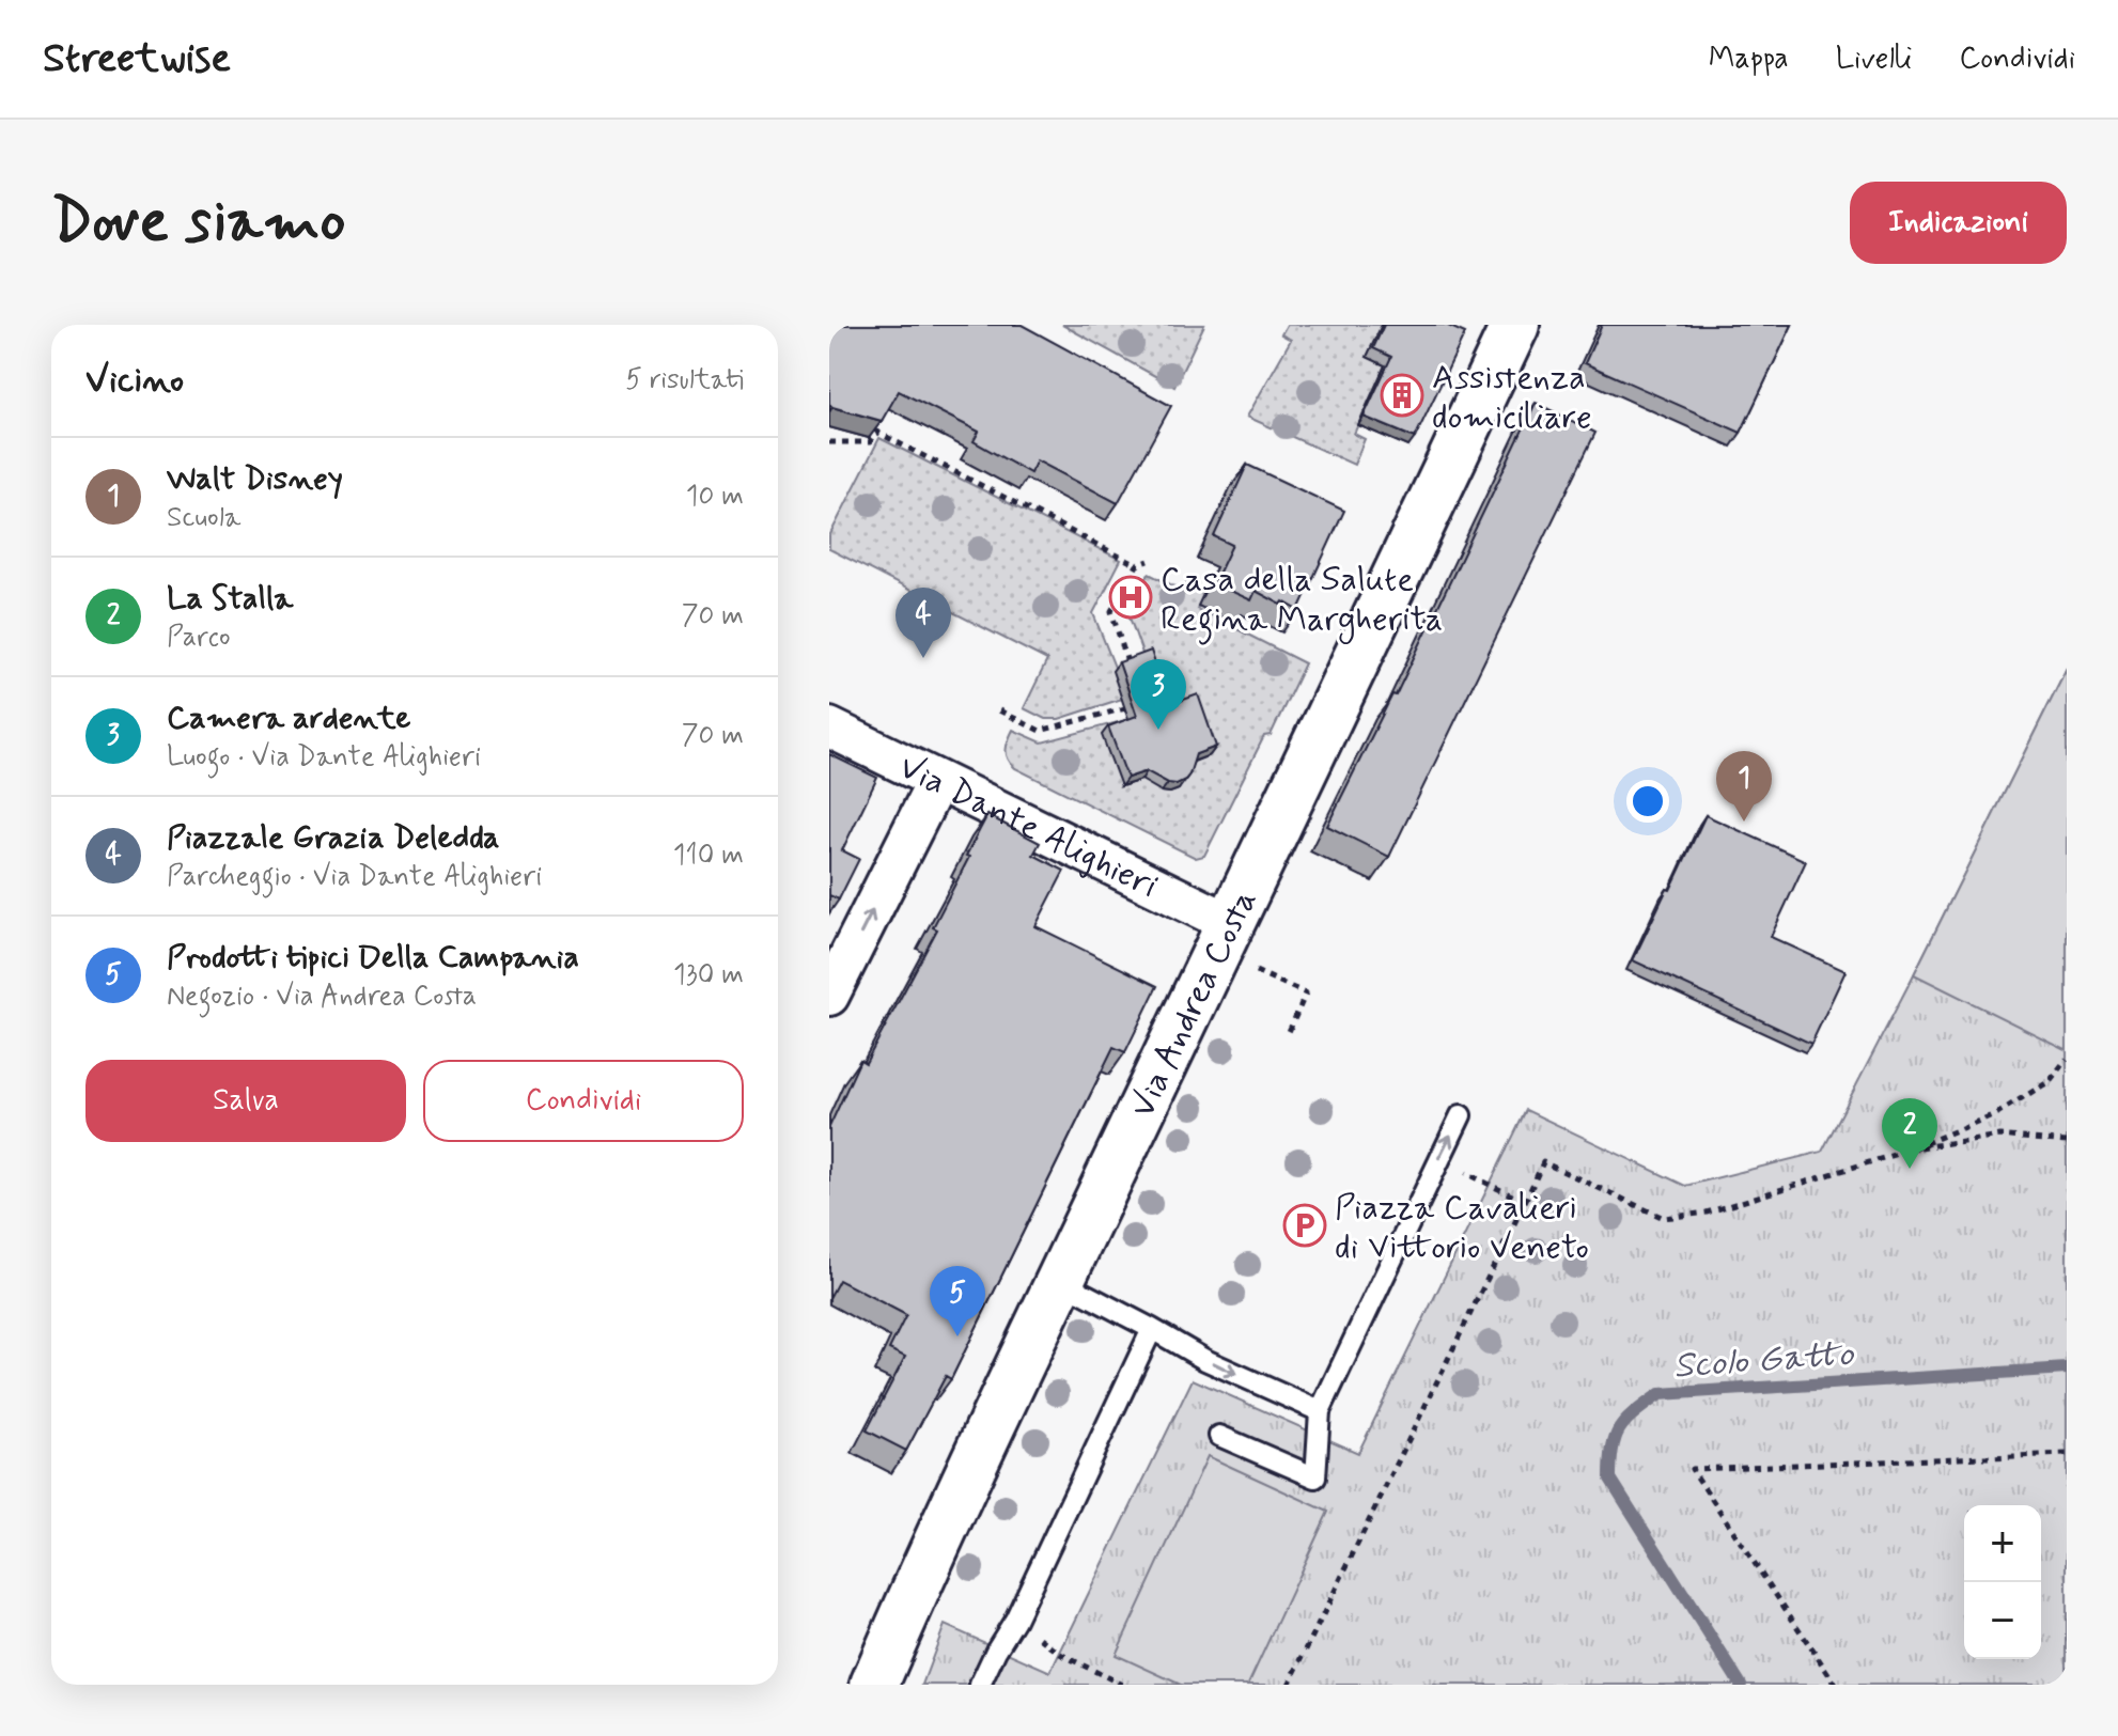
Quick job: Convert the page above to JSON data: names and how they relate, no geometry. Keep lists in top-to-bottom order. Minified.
{"streets":{"main road":["Via Andrea Costa"],"street":["Via Dante Alighieri"]},"crossings":[["Via Dante Alighieri","Via Andrea Costa"]],"water":["Scolo Gatto"],"places":{"building":["Assistenza domiciliare"],"hospital":["Casa della Salute Regina Margherita"],"parking":["Piazza Cavalieri di Vittorio Veneto"]},"page":{"header":"Streetwise","nav":["Mappa","Livelli","Condividi"],"buttons":["Indicazioni",["Salva","Condividi"]],"title":"Dove siamo","heading":["Vicino","5 risultati"],"list":[{"mark":"1","name":"Walt Disney","note":"Scuola","value":"10 m"},{"mark":"2","name":"La Stalla","note":"Parco","value":"70 m"},{"mark":"3","name":"Camera ardente","note":"Luogo · Via Dante Alighieri","value":"70 m"},{"mark":"4","name":"Piazzale Grazia Deledda","note":"Parcheggio · Via Dante Alighieri","value":"110 m"},{"mark":"5","name":"Prodotti tipici Della Campania","note":"Negozio · Via Andrea Costa","value":"130 m"}],"pins":["4","3","1","2","5"],"map_buttons":["+","−"]}}
